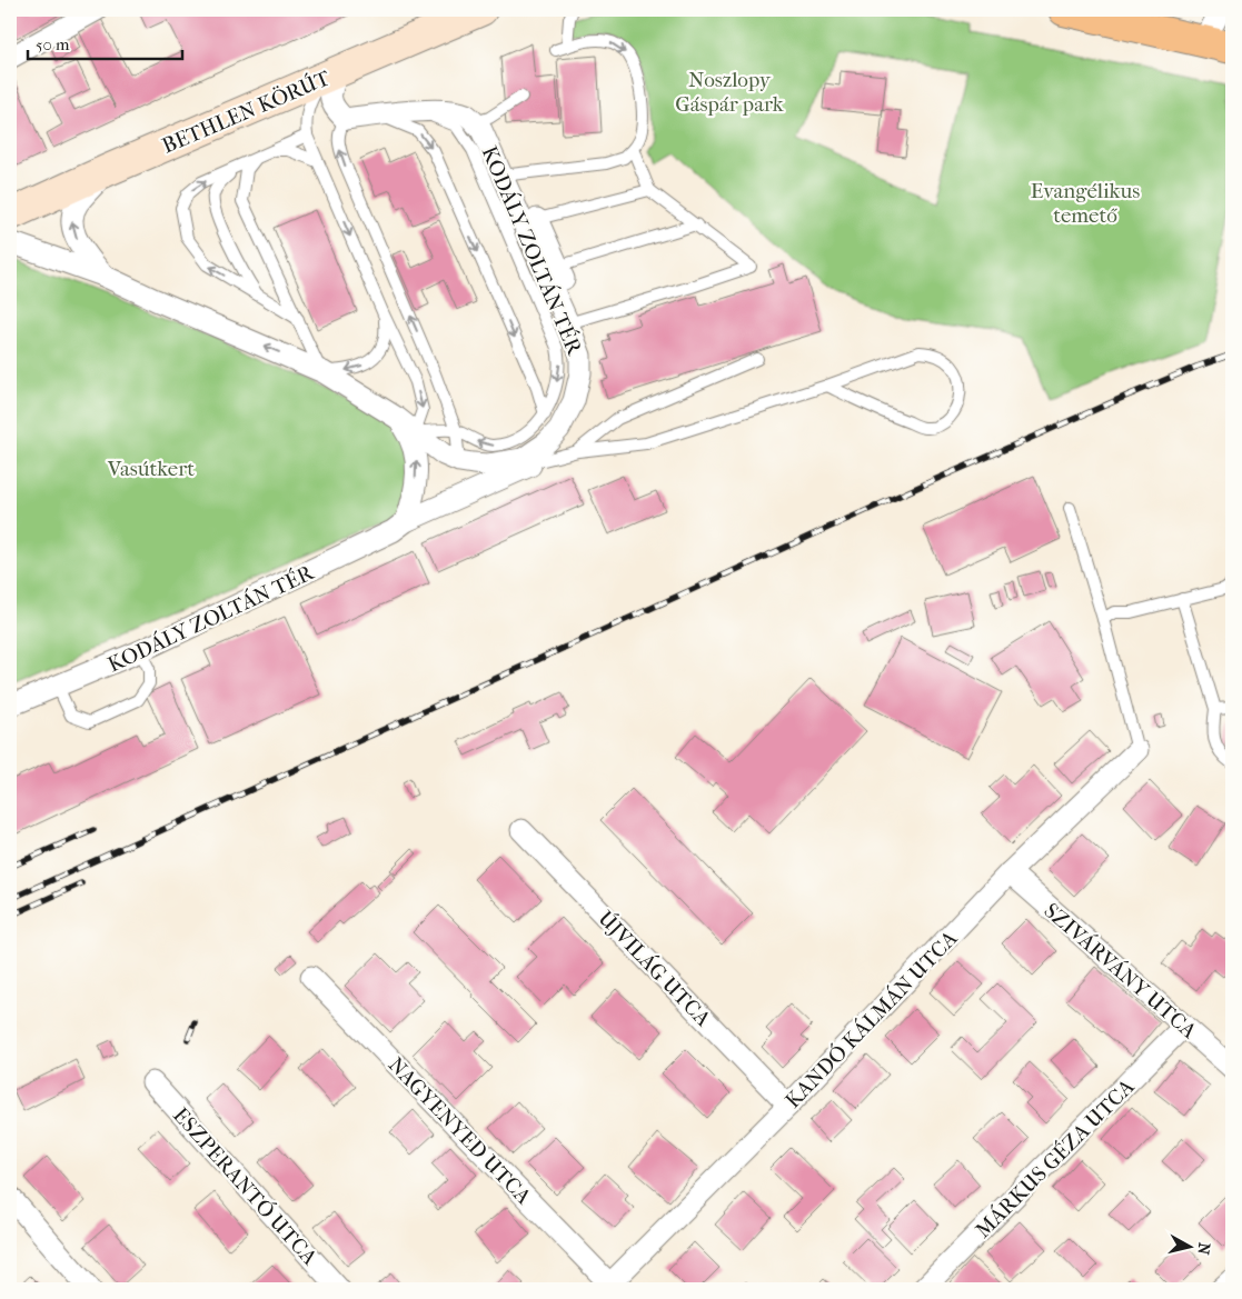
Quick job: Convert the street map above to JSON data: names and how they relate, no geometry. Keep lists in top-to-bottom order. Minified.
{"streets":{"street":["BETHLEN KÖRÚT","KODÁLY ZOLTÁN TÉR","ÚJVILÁG UTCA","SZIVÁRVÁNY UTCA","KANDÓ KÁLMÁN UTCA","NAGYENYED UTCA","MÁRKUS GÉZA UTCA","ESZPERANTÓ UTCA"]},"crossings":[["ÚJVILÁG UTCA","KANDÓ KÁLMÁN UTCA"],["SZIVÁRVÁNY UTCA","KANDÓ KÁLMÁN UTCA"],["SZIVÁRVÁNY UTCA","MÁRKUS GÉZA UTCA"],["KANDÓ KÁLMÁN UTCA","NAGYENYED UTCA"]],"parks":["Noszlopy Gáspár park","Evangélikus temető","Vasútkert"],"scale_bar":"50 m","north":"right"}
